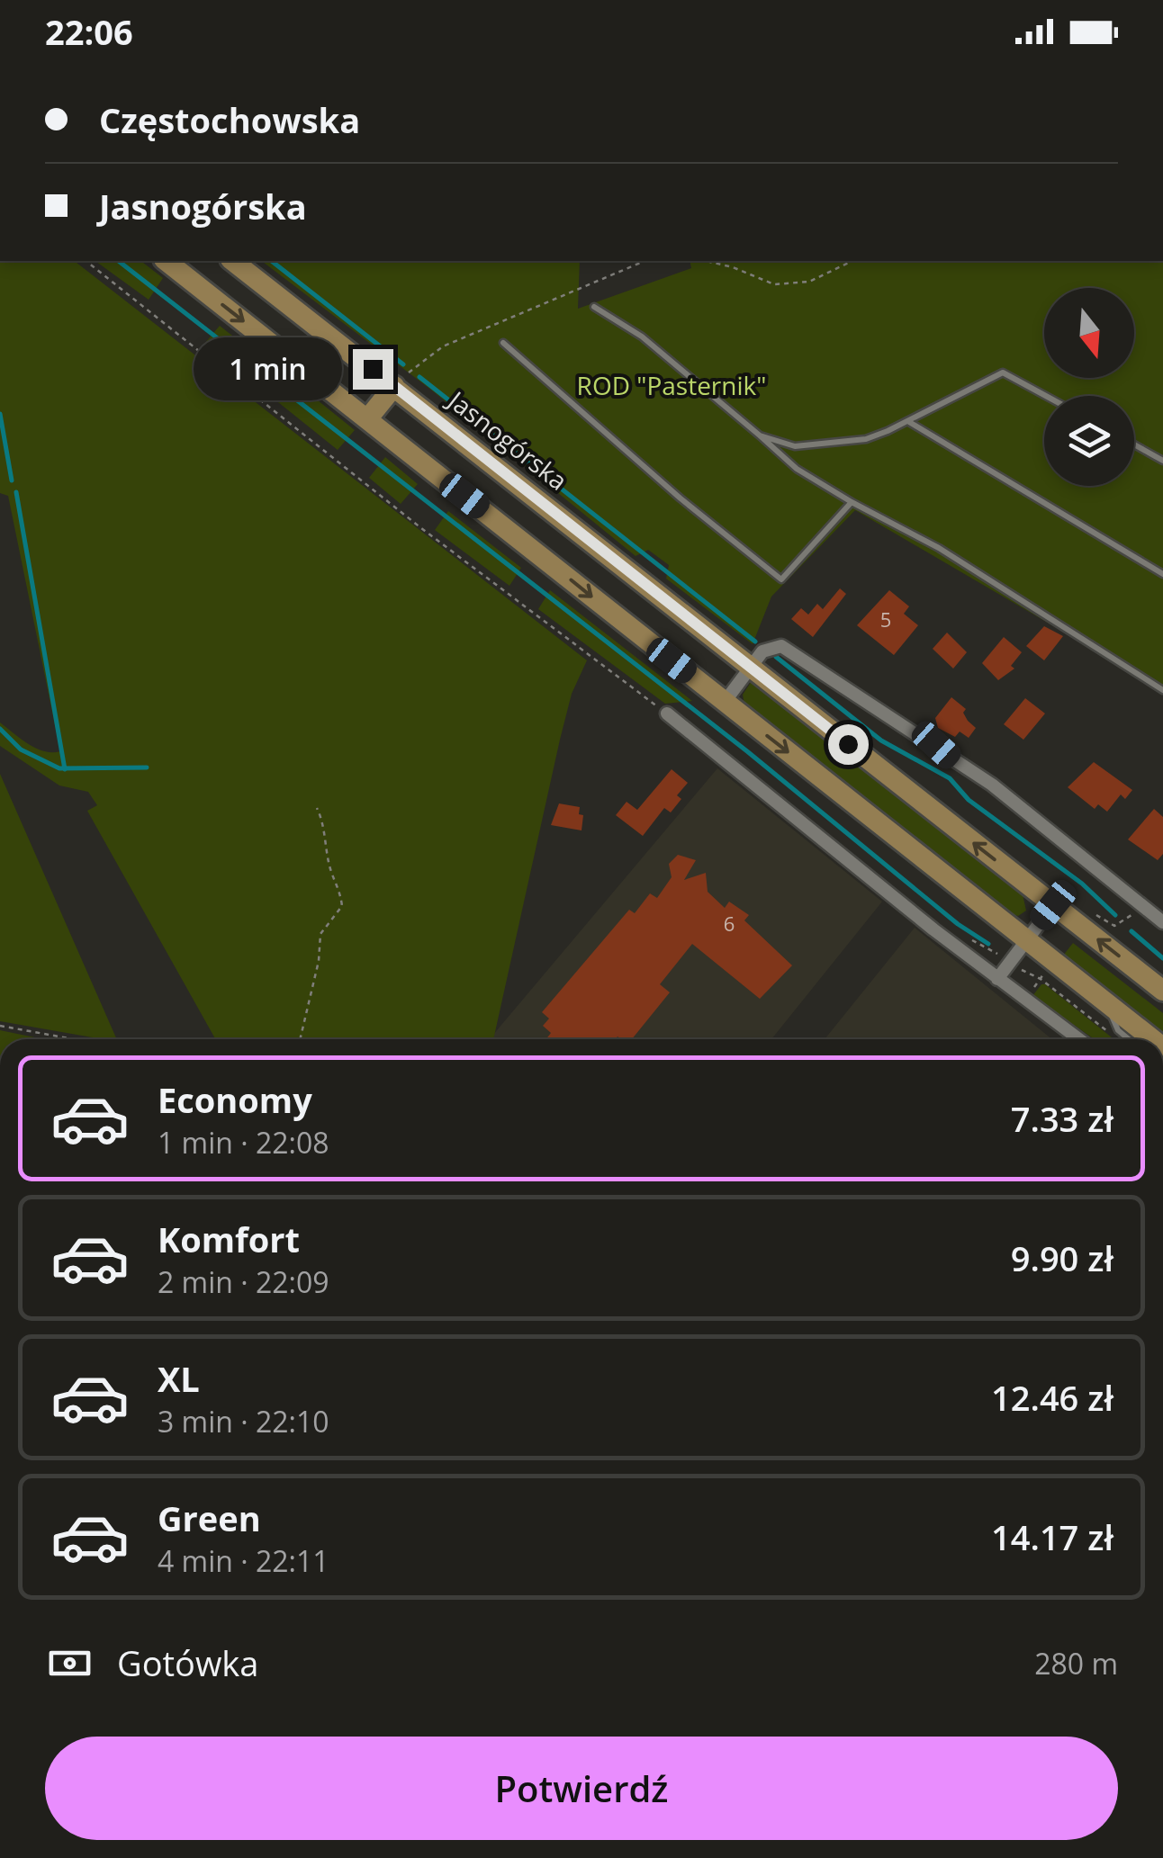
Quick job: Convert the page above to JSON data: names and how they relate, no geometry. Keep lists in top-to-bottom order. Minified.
{"streets":{"main road":["Jasnogórska"]},"parks":["ROD \"Pasternik\""],"house_numbers":["5","6"],"north":"bottom","page":{"status":"22:06","banner":["Częstochowska","Jasnogórska"],"bubble":"1 min","list":[{"name":"Economy","note":"1 min · 22:08","value":"7.33 zł"},{"name":"Komfort","note":"2 min · 22:09","value":"9.90 zł"},{"name":"XL","note":"3 min · 22:10","value":"12.46 zł"},{"name":"Green","note":"4 min · 22:11","value":"14.17 zł"}],"pay":["Gotówka","280 m"],"buttons":"Potwierdź"}}
